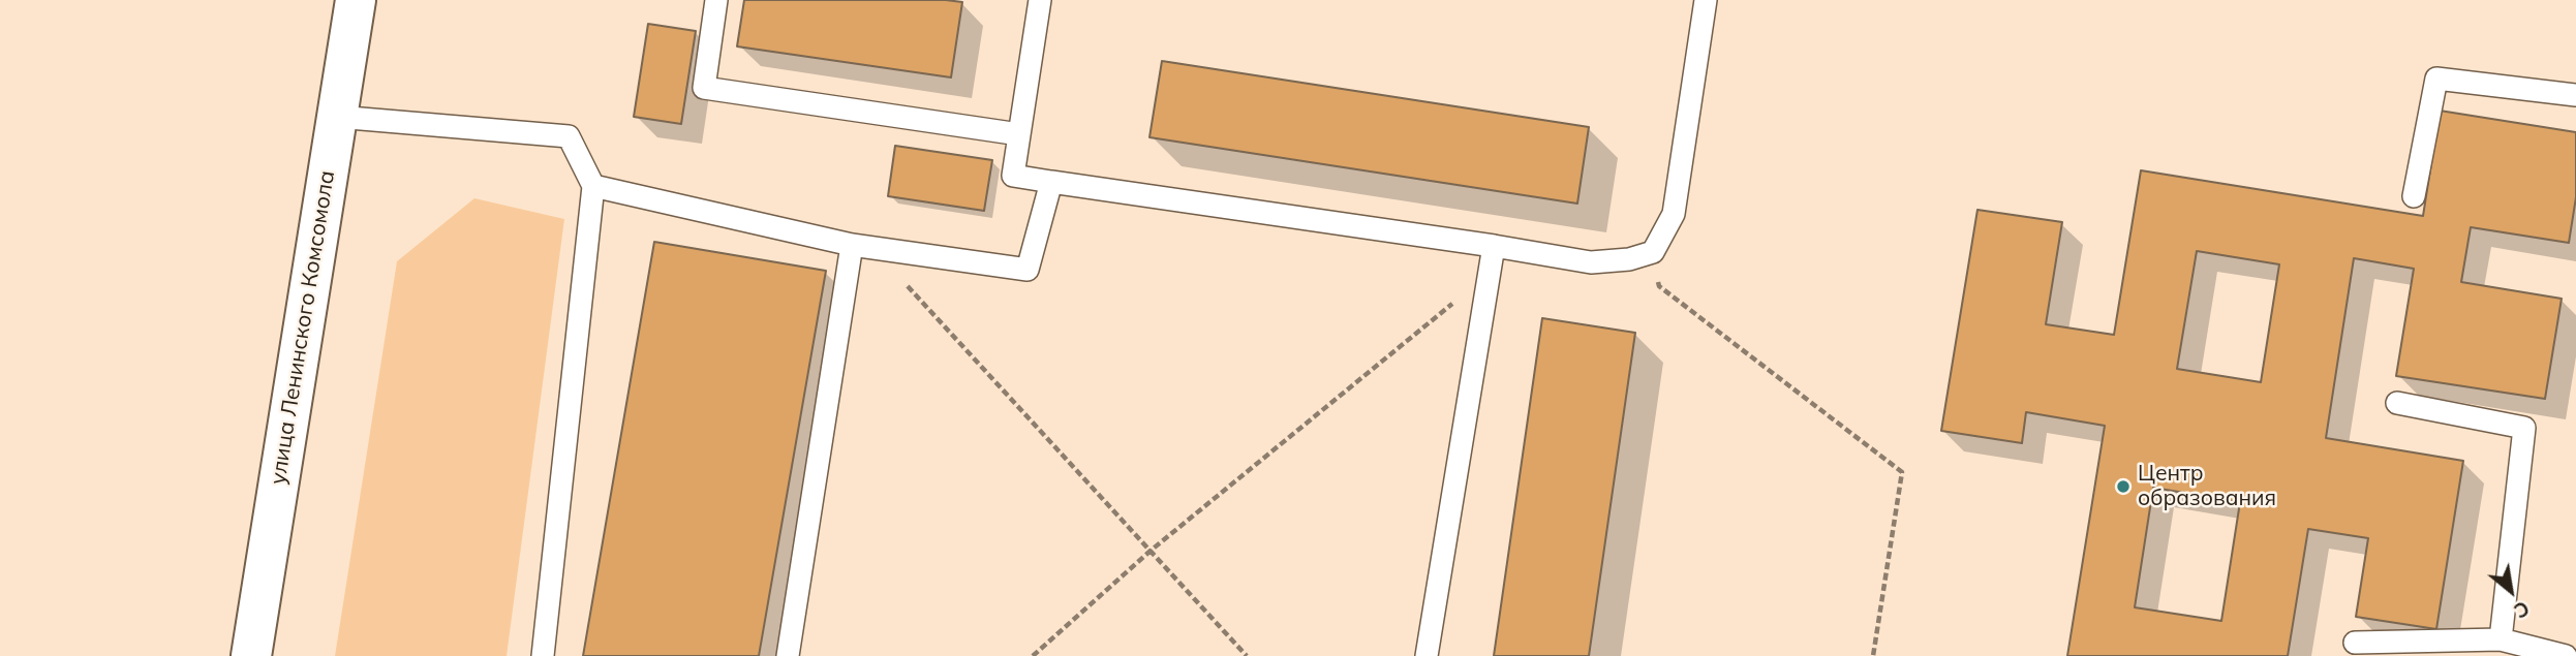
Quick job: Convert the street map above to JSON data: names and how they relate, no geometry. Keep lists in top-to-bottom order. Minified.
{"streets":{"main road":["улица Ленинского Комсомола"]},"places":["Центр образования"],"north":"bottom right"}
